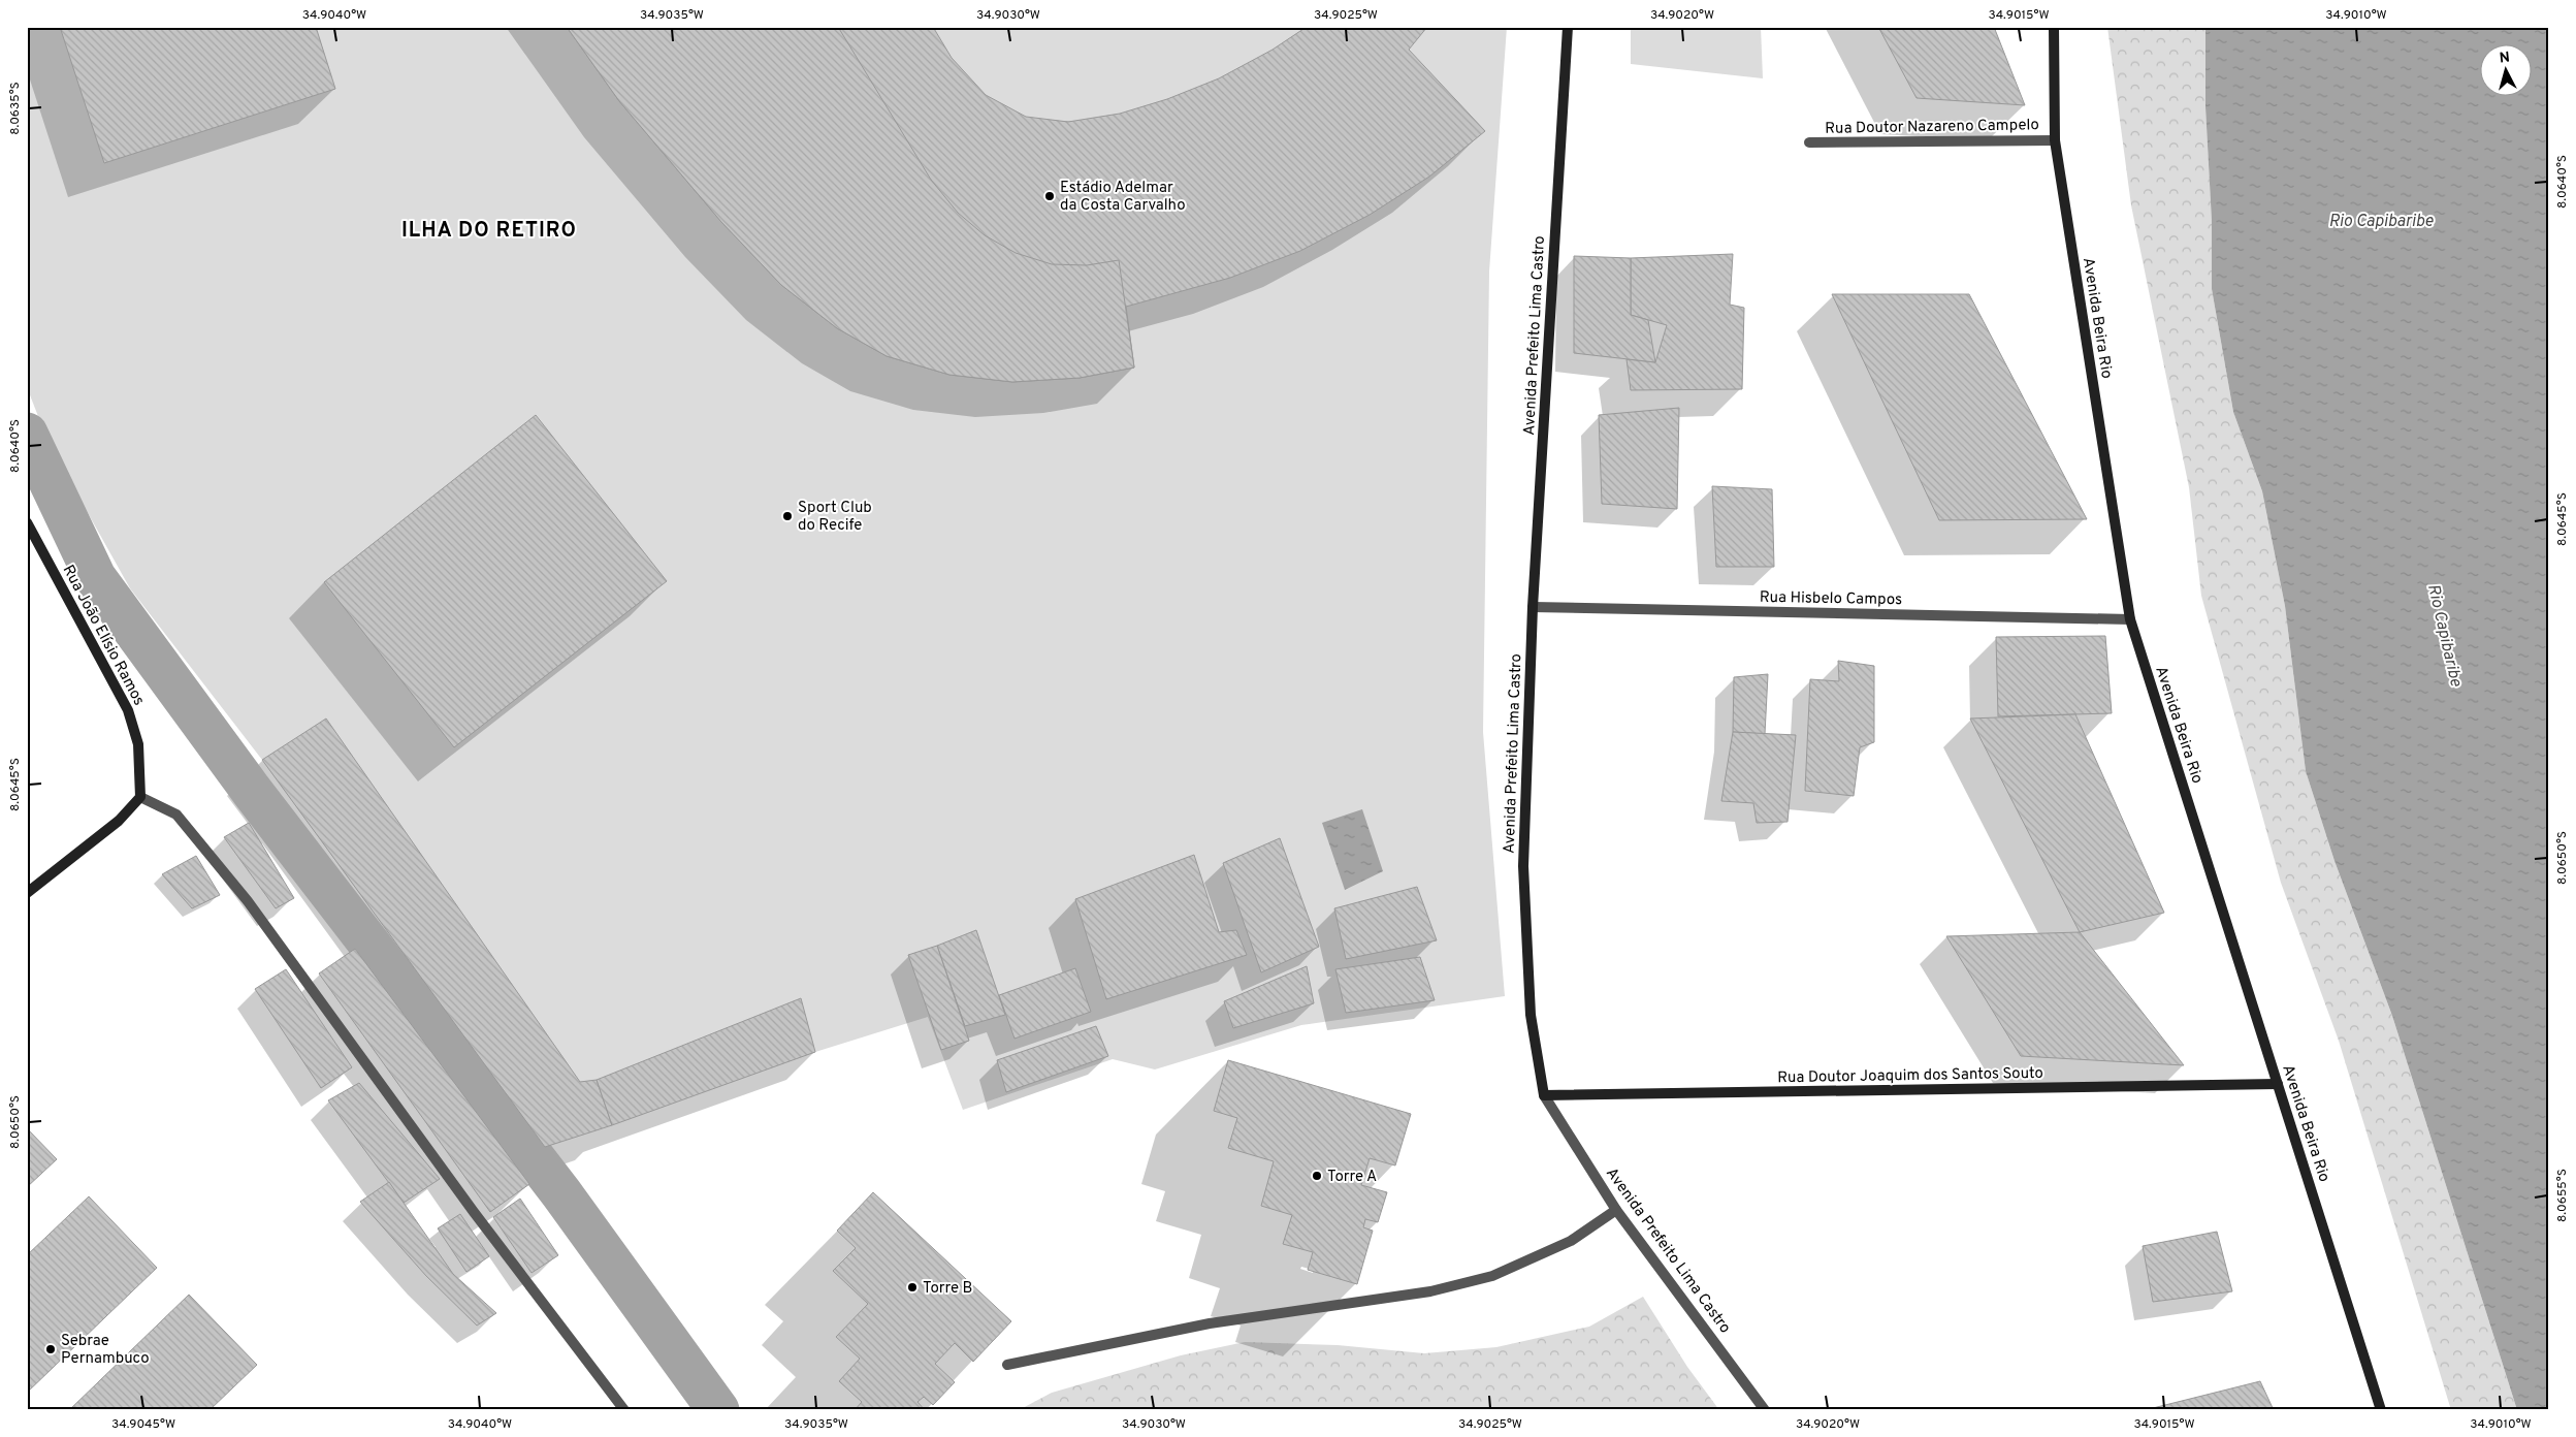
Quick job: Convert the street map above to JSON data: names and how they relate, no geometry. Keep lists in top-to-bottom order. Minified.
{"streets":{"main road":["Avenida Beira Rio","Avenida Prefeito Lima Castro","Rua João Elísio Ramos","Rua Doutor Joaquim dos Santos Souto"],"street":["Rua Doutor Nazareno Campelo","Rua Hisbelo Campos"]},"crossings":[["Rua Doutor Nazareno Campelo","Avenida Beira Rio"],["Avenida Beira Rio","Rua Hisbelo Campos"],["Avenida Beira Rio","Rua Doutor Joaquim dos Santos Souto"],["Avenida Prefeito Lima Castro","Rua Hisbelo Campos"],["Avenida Prefeito Lima Castro","Rua Doutor Joaquim dos Santos Souto"]],"districts":["ILHA DO RETIRO"],"water":["Rio Capibaribe"],"places":["Estádio Adelmar da Costa Carvalho","Sport Club do Recife","Torre A","Torre B","Sebrae Pernambuco"],"north":"top","coordinates":["34.9040°W","34.9035°W","34.9030°W","34.9025°W","34.9020°W","34.9015°W","34.9010°W","8.0635°S","8.0640°S","8.0645°S","8.0650°S","8.0655°S","34.9045°W"]}
